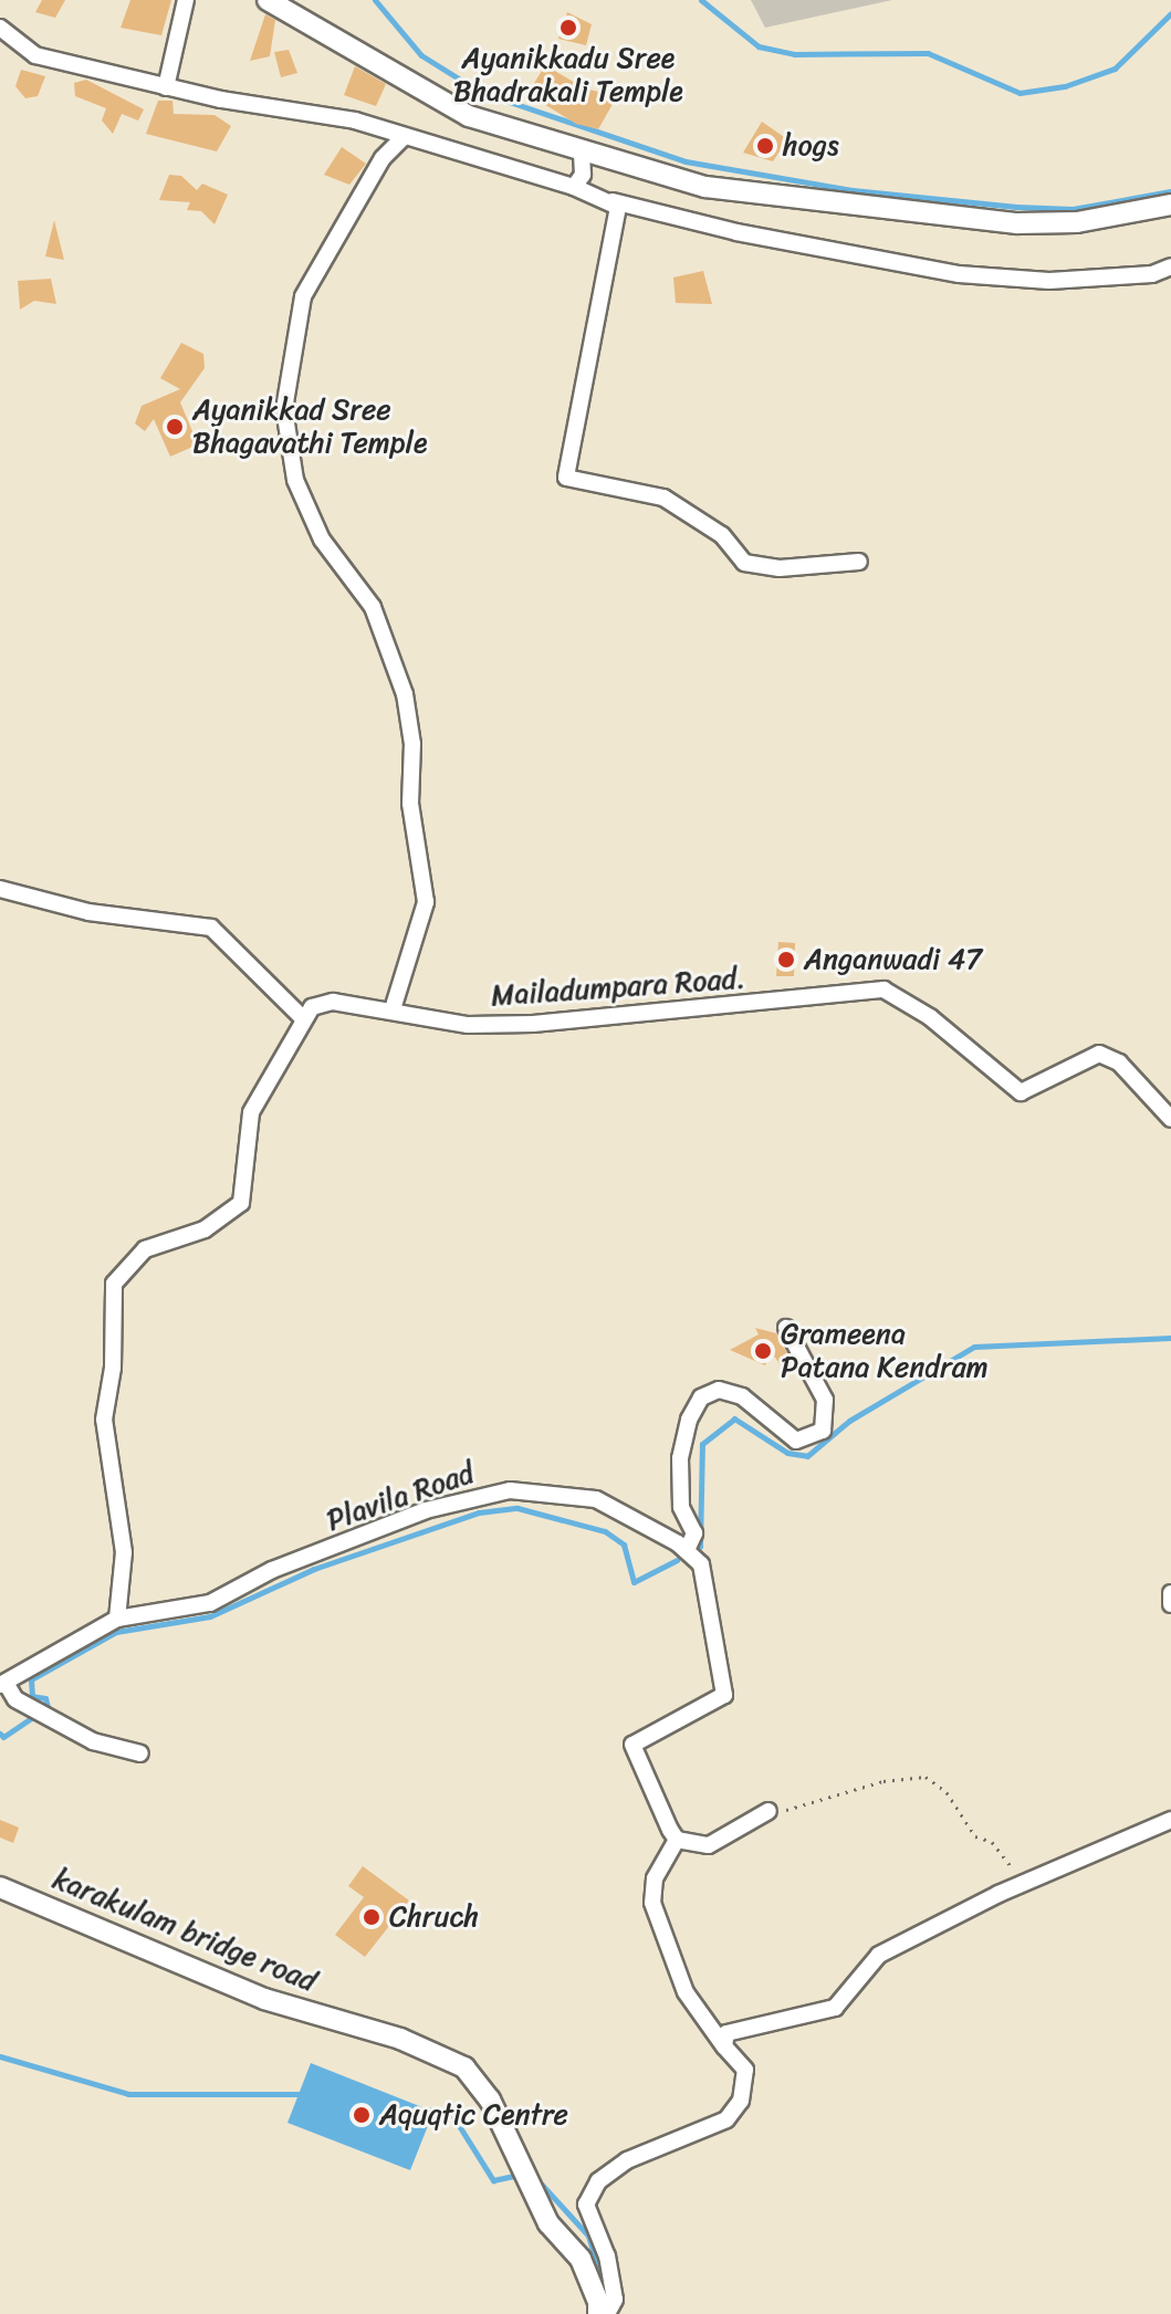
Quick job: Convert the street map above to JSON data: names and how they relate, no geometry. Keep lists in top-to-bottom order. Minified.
{"streets":{"main road":["karakulam bridge road"],"street":["Mailadumpara Road.","Plavila Road"]},"places":["Ayanikkadu Sree Bhadrakali Temple","hogs","Ayanikkad Sree Bhagavathi Temple","Anganwadi 47","Grameena Patana Kendram","Chruch","Aquqtic Centre"]}
